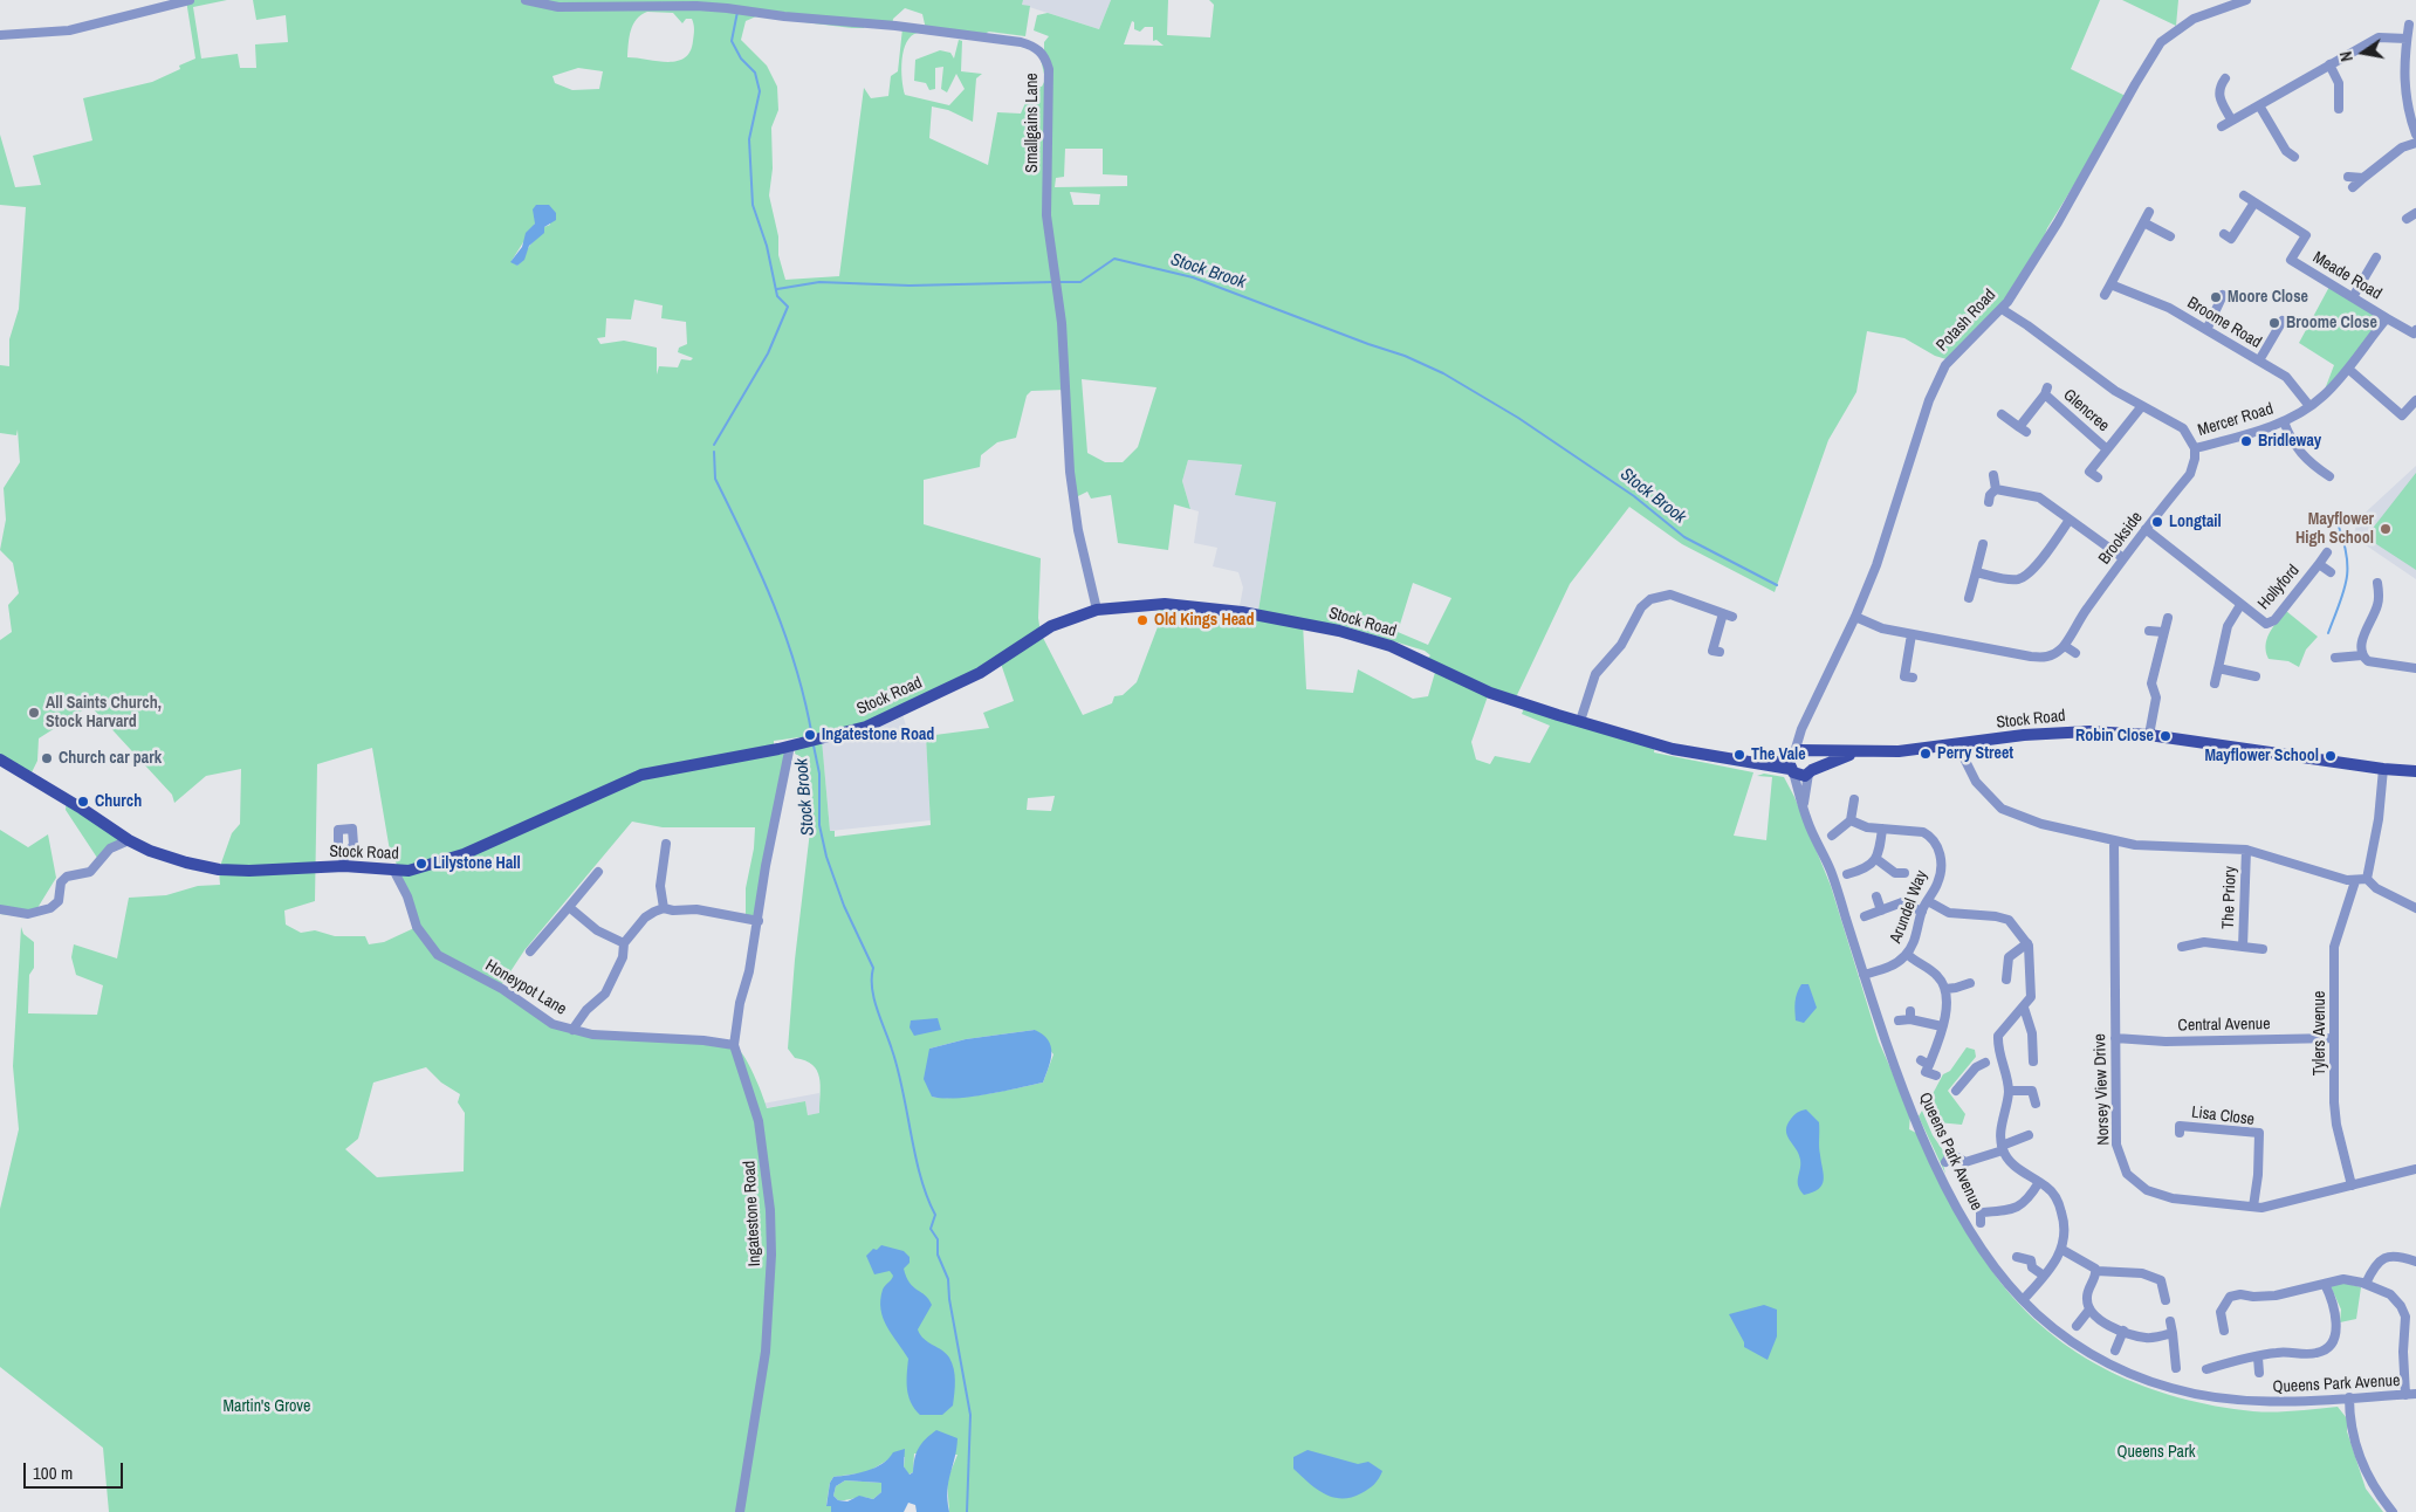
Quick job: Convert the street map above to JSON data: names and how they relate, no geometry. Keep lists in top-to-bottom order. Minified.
{"streets":{"main road":["Stock Road"],"street":["Smallgains Lane","Meade Road","Potash Road","Broome Road","Glencree","Mercer Road","Brookside","Hollyford","The Priory","Arundel Way","Honeypot Lane","Central Avenue","Tylers Avenue","Norsey View Drive","Lisa Close","Queens Park Avenue","Ingatestone Road"]},"crossings":[["Smallgains Lane","Stock Road"],["Meade Road","Mercer Road"],["Potash Road","Stock Road"],["Potash Road","Queens Park Avenue"],["Broome Road","Mercer Road"],["Mercer Road","Brookside"],["Stock Road","Honeypot Lane"],["Stock Road","Queens Park Avenue"],["Stock Road","Ingatestone Road"],["Arundel Way","Queens Park Avenue"],["Honeypot Lane","Ingatestone Road"],["Central Avenue","Tylers Avenue"],["Central Avenue","Norsey View Drive"],["Tylers Avenue","Norsey View Drive"],["Norsey View Drive","Lisa Close"]],"water":["Stock Brook"],"parks":["Martin's Grove","Queens Park"],"places":["Moore Close","Broome Close","Bridleway","Longtail","Mayflower High School","Old Kings Head","All Saints Church, Stock Harvard","Ingatestone Road","Robin Close","Perry Street","The Vale","Mayflower School","Church car park","Church","Lilystone Hall"],"scale_bar":"100 m","north":"left"}
